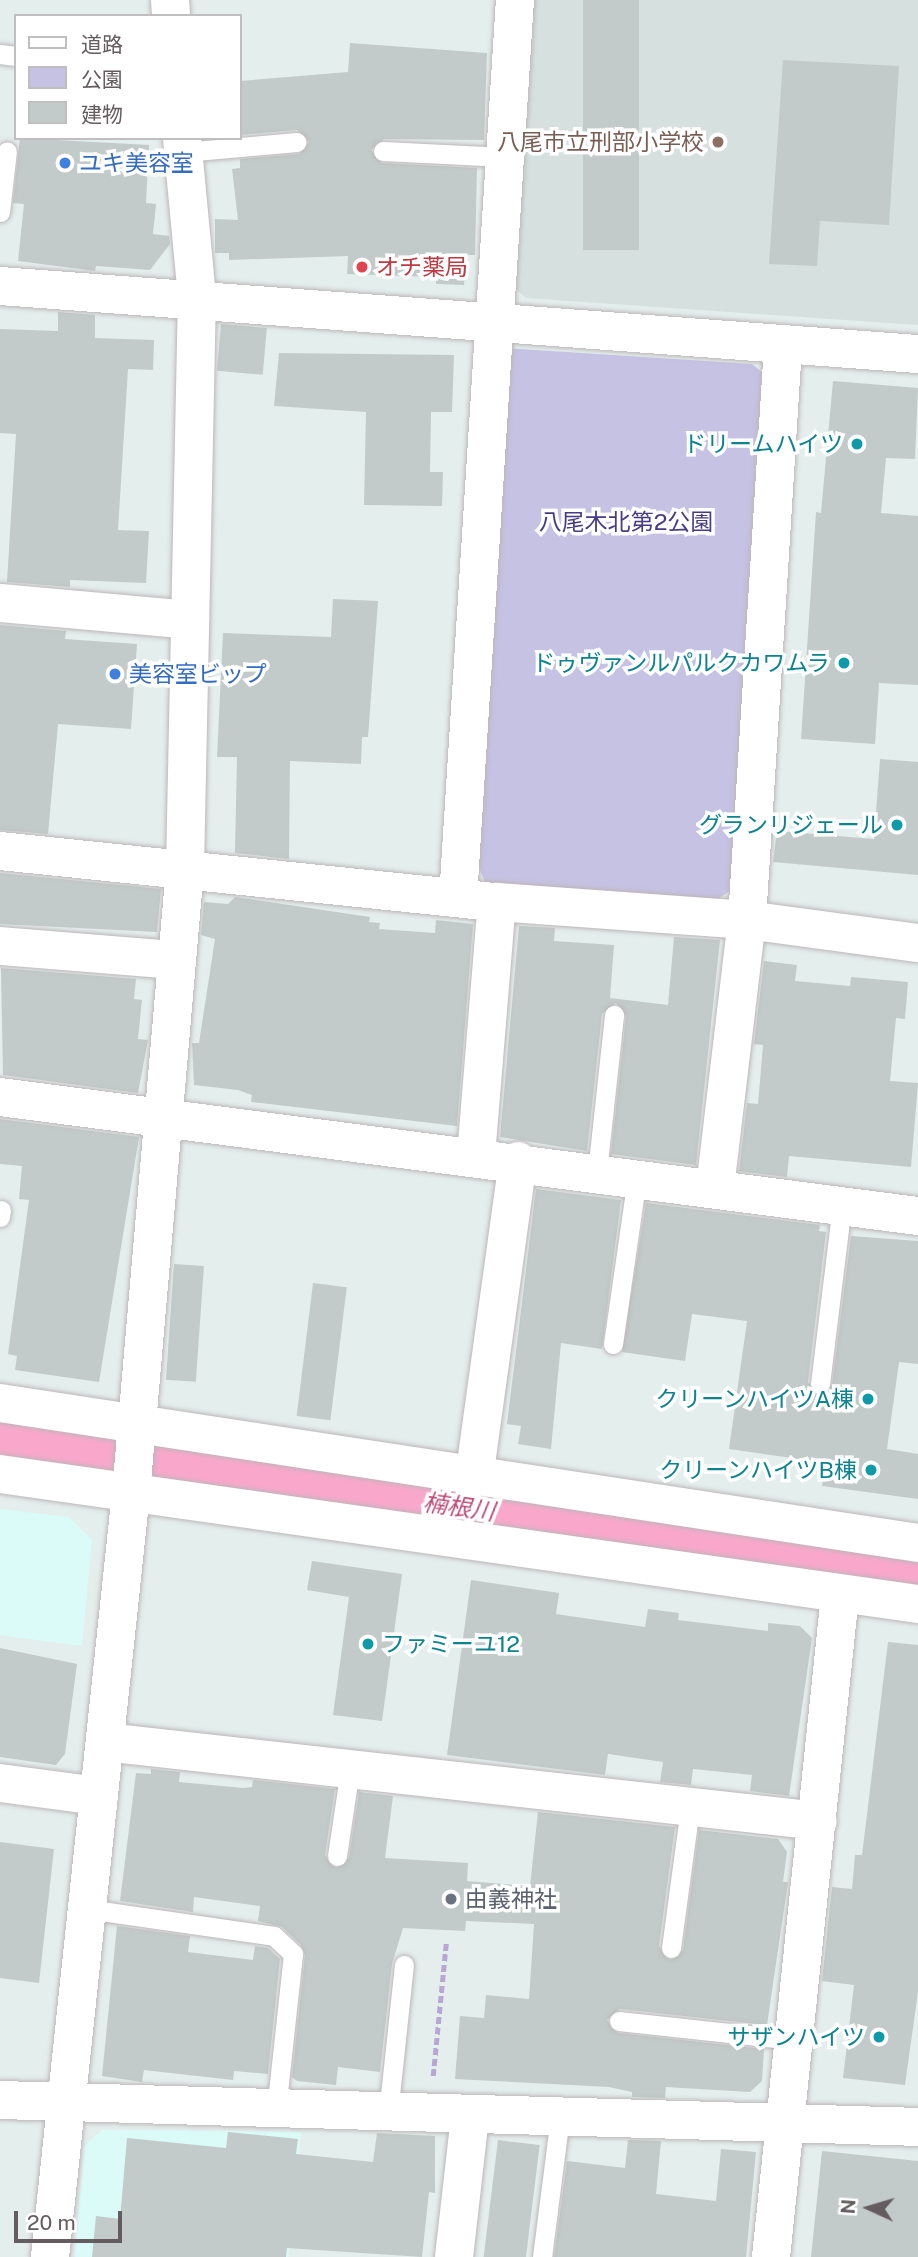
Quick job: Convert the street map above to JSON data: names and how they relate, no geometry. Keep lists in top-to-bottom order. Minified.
{"water":["楠根川"],"parks":["八尾木北第2公園"],"places":["八尾市立刑部小学校","ユキ美容室","オチ薬局","ドリームハイツ","ドゥヴァンルパルクカワムラ","美容室ビップ","グランリジェール","クリーンハイツA棟","クリーンハイツB棟","ファミーユ12","由義神社","サザンハイツ"],"legend":["道路","公園","建物"],"scale_bar":"20 m","north":"left"}
